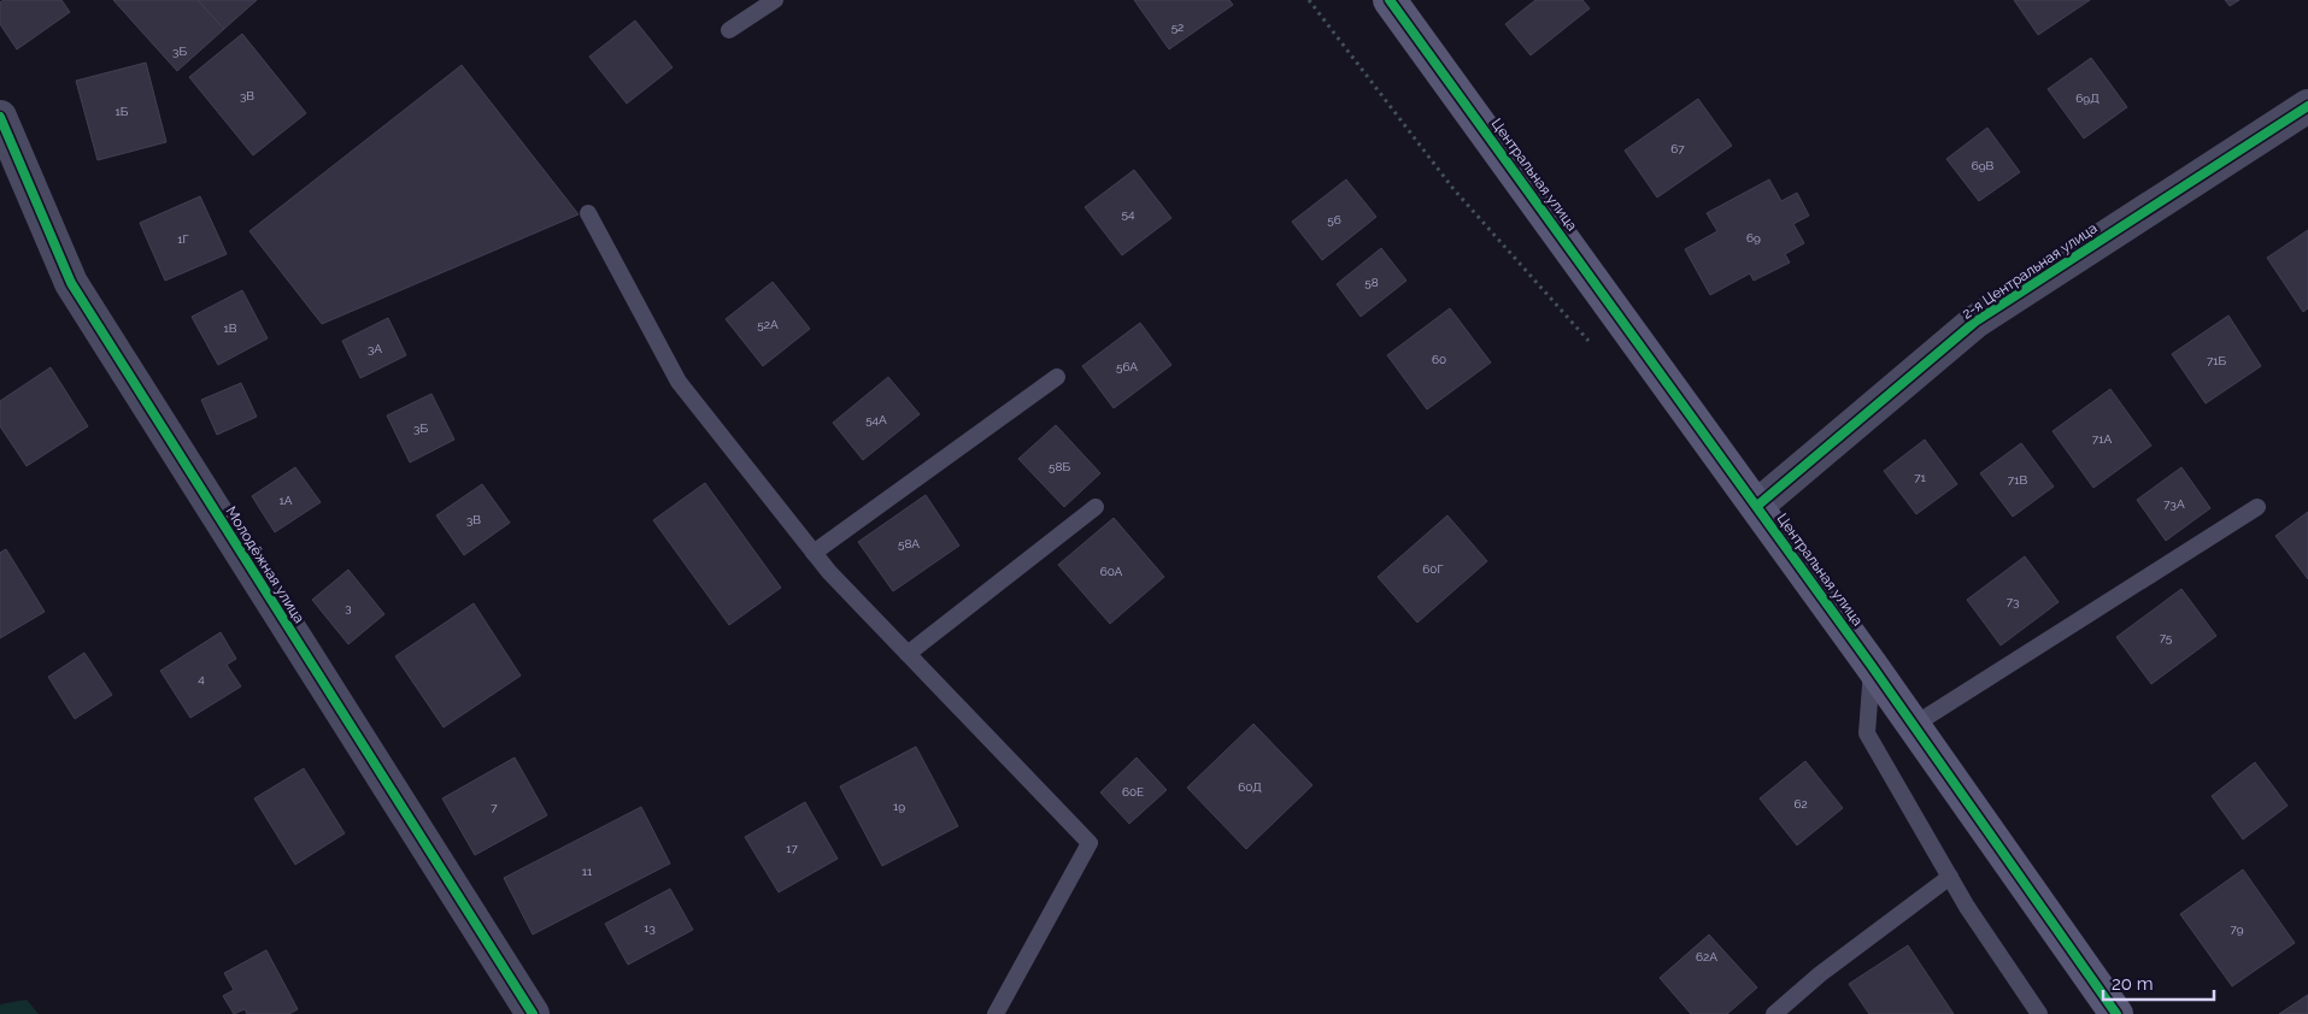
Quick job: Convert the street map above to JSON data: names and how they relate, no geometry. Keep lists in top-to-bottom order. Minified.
{"streets":{"street":["Центральная улица","2-я Центральная улица","Молодёжная улица"]},"crossings":[["Центральная улица","2-я Центральная улица"]],"house_numbers":["52","3Б","3В","69Д","1Б","67","69В","54","56","69","1Г","58","52А","1В","3А","60","71Б","56А","54А","3Б","71А","58Б","71","71В","1А","73А","3В","58А","60Г","60А","73","3","75","4","60Д","60Е","62","19","7","17","11","13","79","62А"],"scale_bar":"20 m"}
